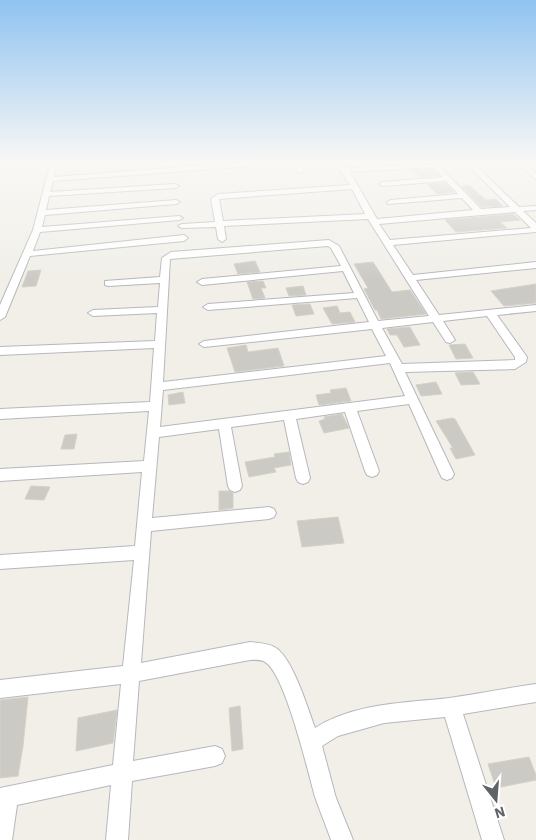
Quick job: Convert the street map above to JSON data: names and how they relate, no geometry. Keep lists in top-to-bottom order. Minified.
{"north":"bottom"}
